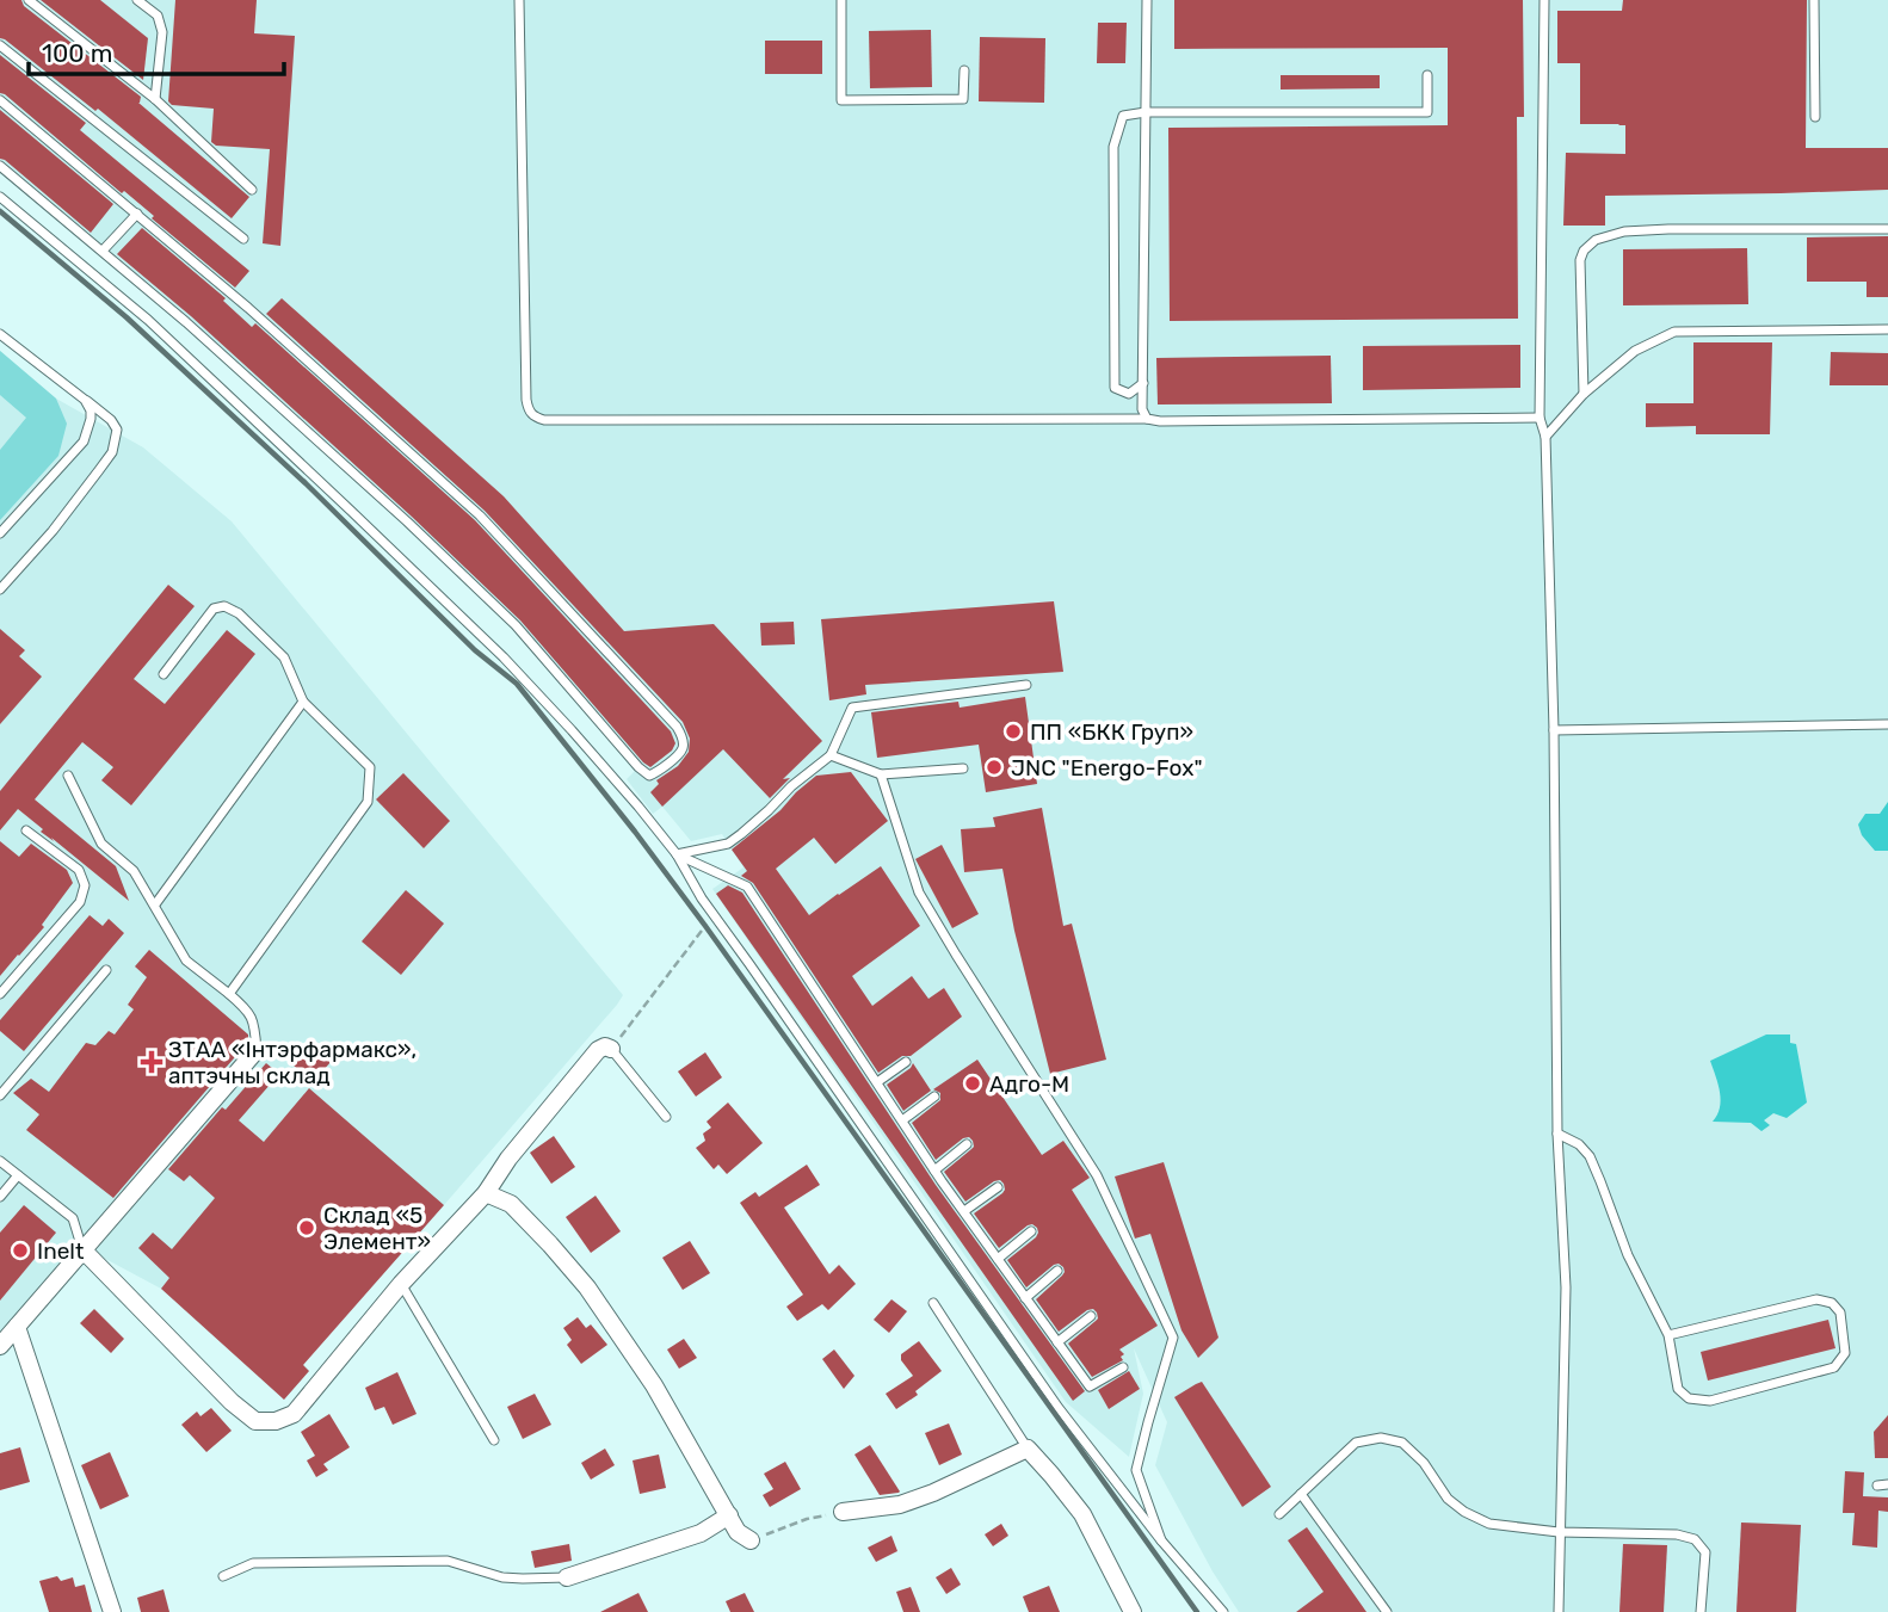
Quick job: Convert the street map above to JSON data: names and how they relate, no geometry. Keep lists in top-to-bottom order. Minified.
{"places":{"other":["ПП «БКК Груп»","JNC \"Energo-Fox\"","Адго-М","Склад «5 Элемент»","Inelt"],"health":["ЗТАА «Інтэрфармакс», аптэчны склад"]},"scale_bar":"100 m"}
